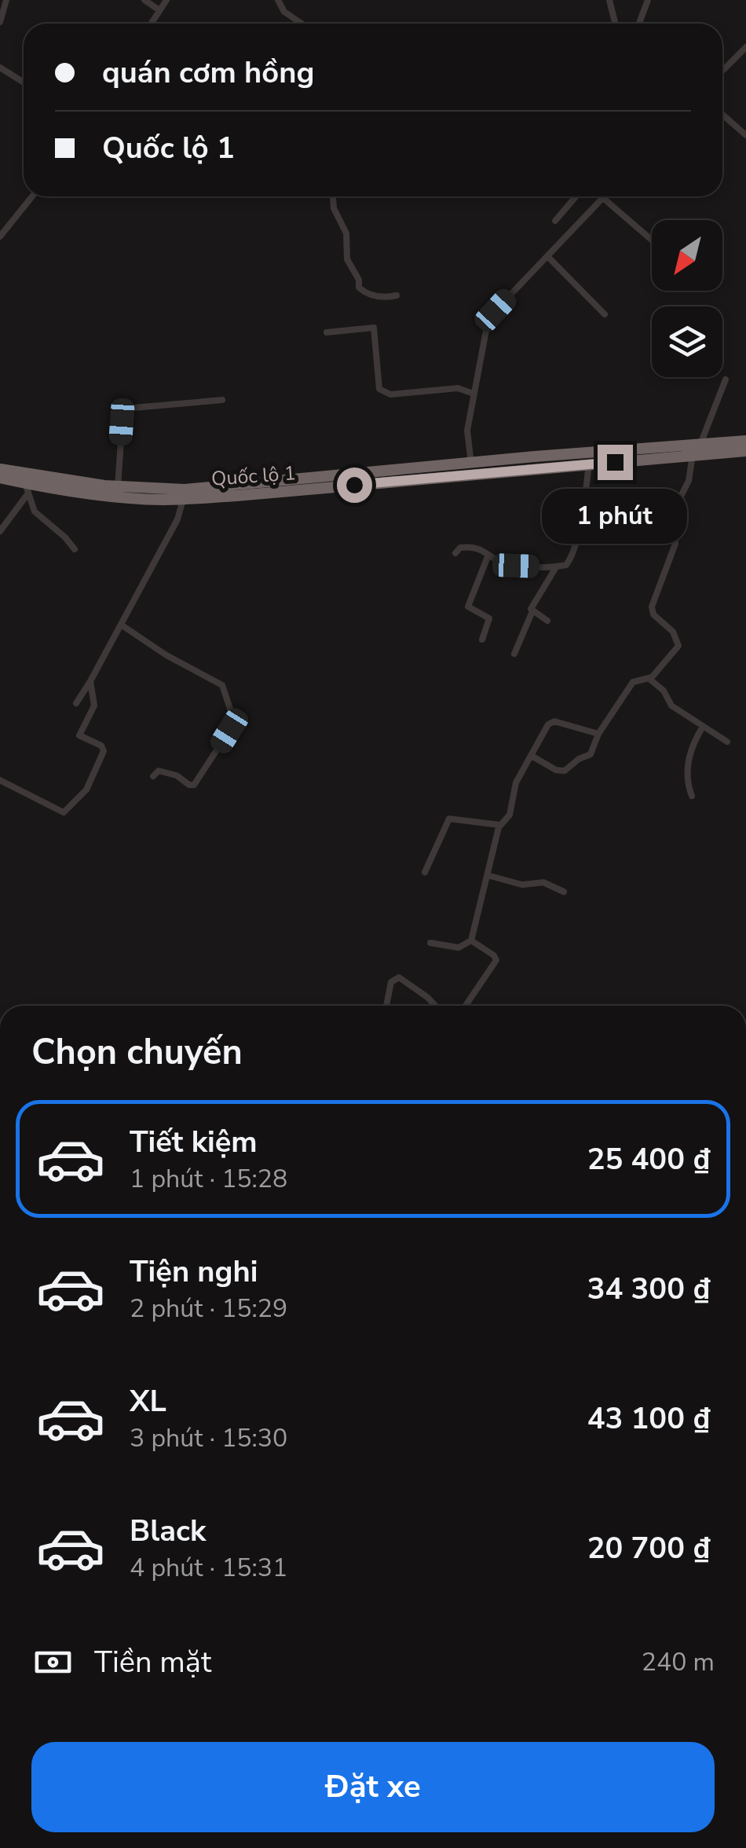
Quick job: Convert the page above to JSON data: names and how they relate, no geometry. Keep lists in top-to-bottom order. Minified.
{"streets":{"highway":["Quốc lộ 1"]},"north":"bottom left","page":{"banner":["quán cơm hồng","Quốc lộ 1"],"bubble":"1 phút","heading":"Chọn chuyến","list":[{"name":"Tiết kiệm","note":"1 phút · 15:28","value":"25 400 ₫"},{"name":"Tiện nghi","note":"2 phút · 15:29","value":"34 300 ₫"},{"name":"XL","note":"3 phút · 15:30","value":"43 100 ₫"},{"name":"Black","note":"4 phút · 15:31","value":"20 700 ₫"}],"pay":["Tiền mặt","240 m"],"buttons":"Đặt xe"}}
